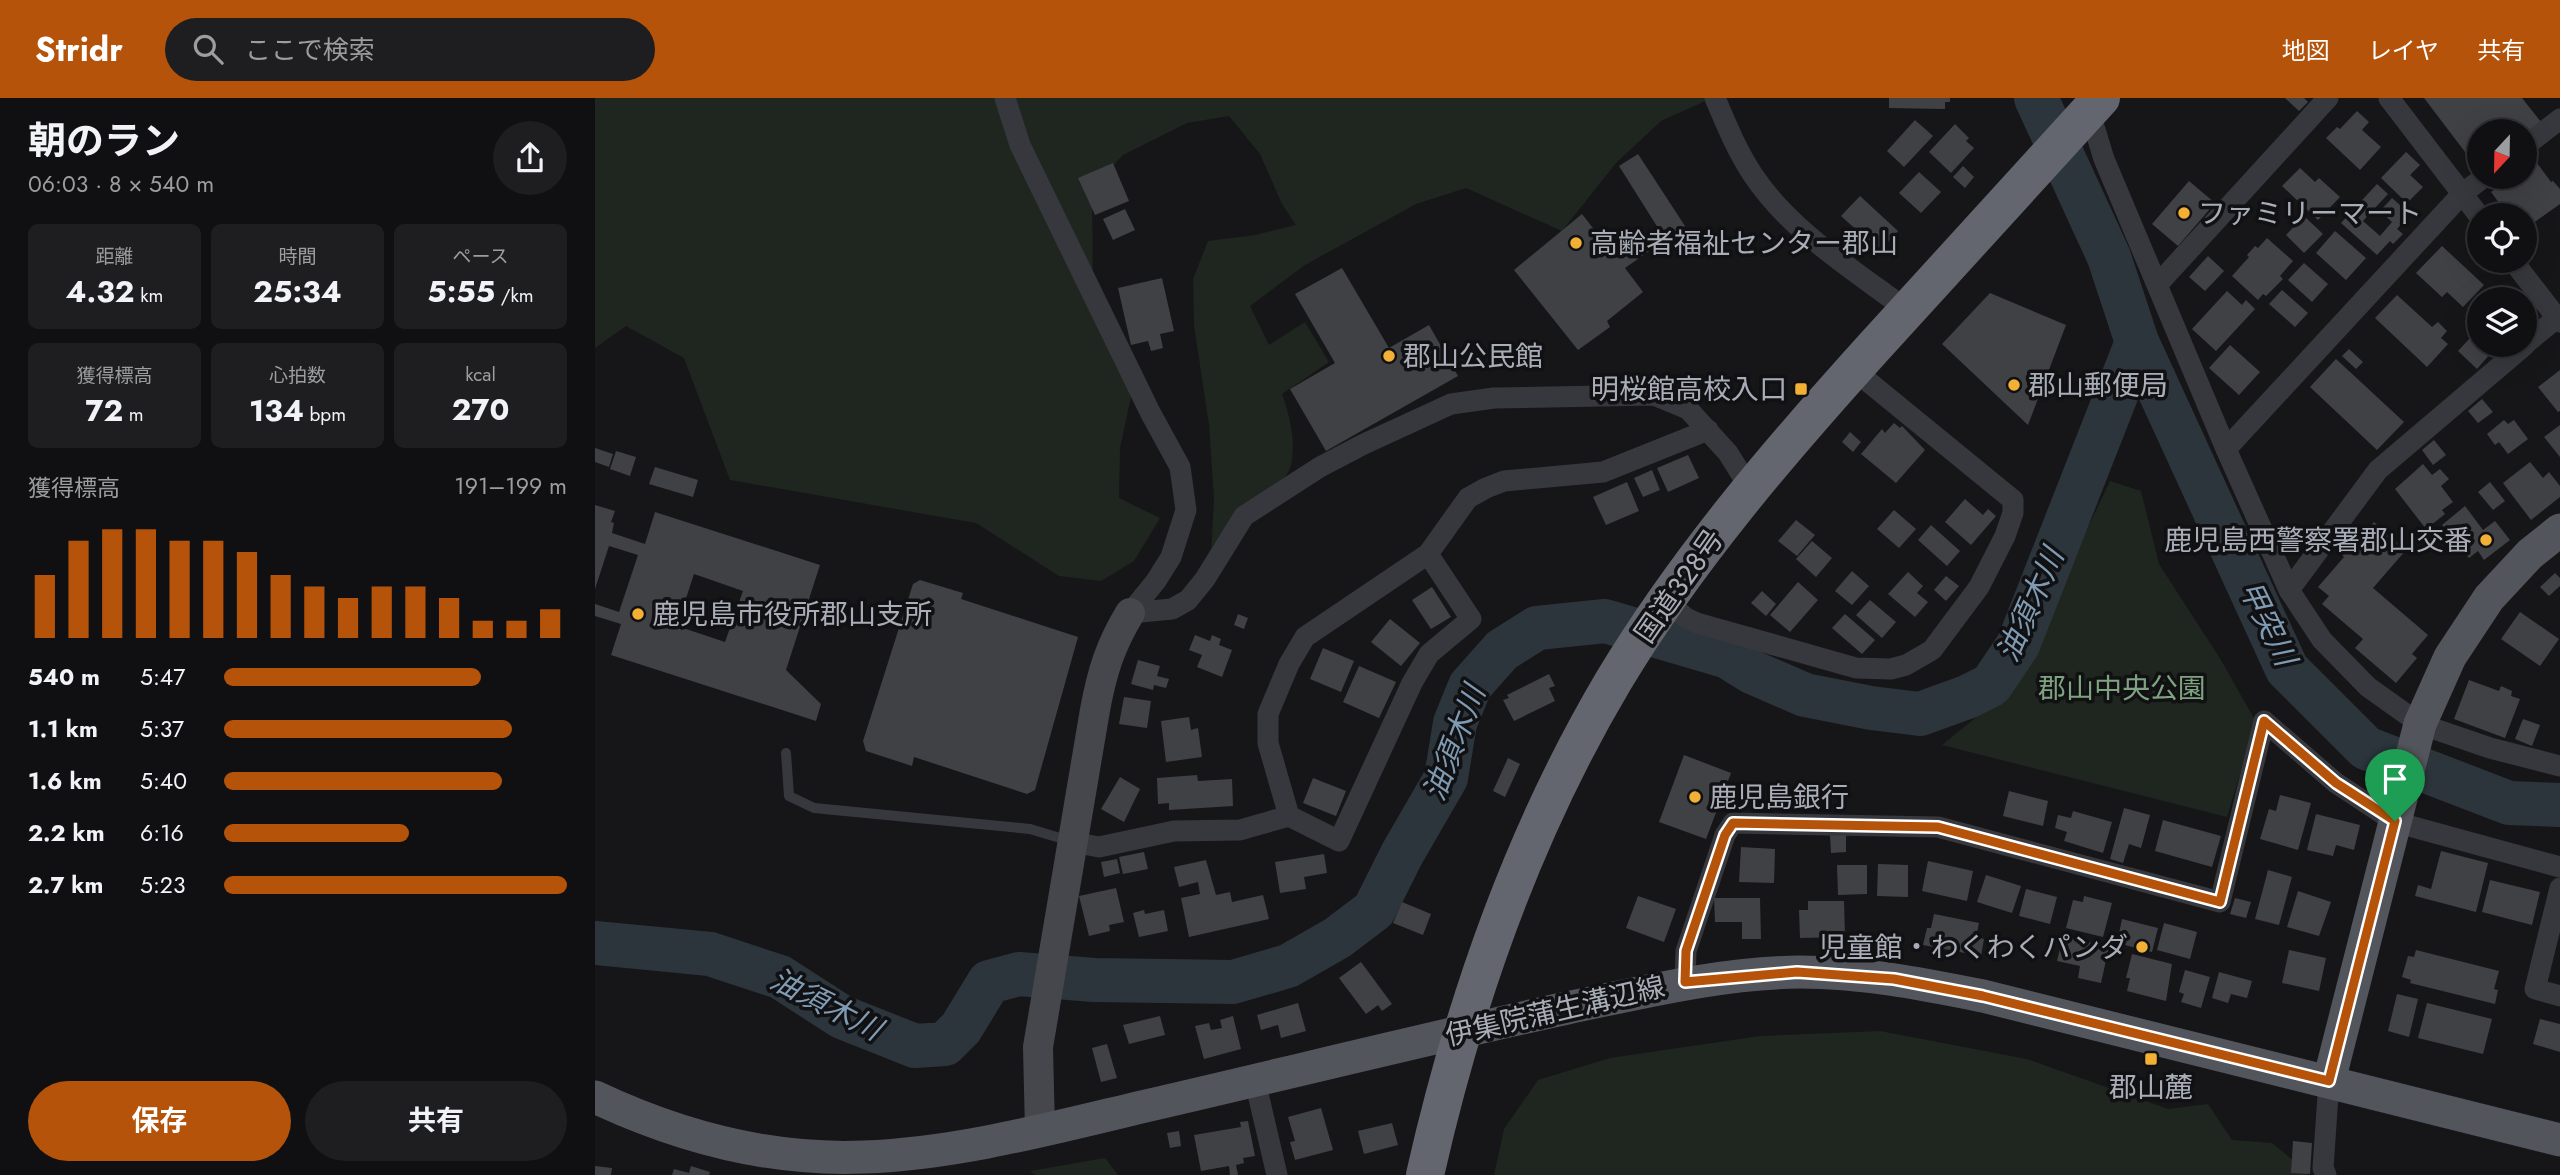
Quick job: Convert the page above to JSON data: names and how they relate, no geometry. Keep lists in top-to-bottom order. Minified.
{"streets":{"highway":["国道328号"],"main road":["伊集院蒲生溝辺線"]},"crossings":[["国道328号","伊集院蒲生溝辺線"]],"water":["油須木川","甲突川"],"parks":["郡山中央公園"],"places":{"other":["ファミリーマート","高齢者福祉センター郡山","郡山公民館","郡山郵便局","鹿児島西警察署郡山交番","鹿児島市役所郡山支所","鹿児島銀行","児童館・わくわくパンダ"],"transit":["明桜館高校入口","郡山麓"]},"north":"bottom","page":{"header":"Stridr","search":"ここで検索","nav":["地図","レイヤ","共有"],"heading":["朝のラン","06:03 · 8 × 540 m"],"stats":[["距離","4.32 km"],["時間","25:34"],["ペース","5:55 /km"],["獲得標高","72 m"],["心拍数","134 bpm"],["kcal","270"]],"chart":["獲得標高","191–199 m"],"list":[{"name":"540 m","note":"5:47"},{"name":"1.1 km","note":"5:37"},{"name":"1.6 km","note":"5:40"},{"name":"2.2 km","note":"6:16"},{"name":"2.7 km","note":"5:23"}],"buttons":["保存","共有"]}}
